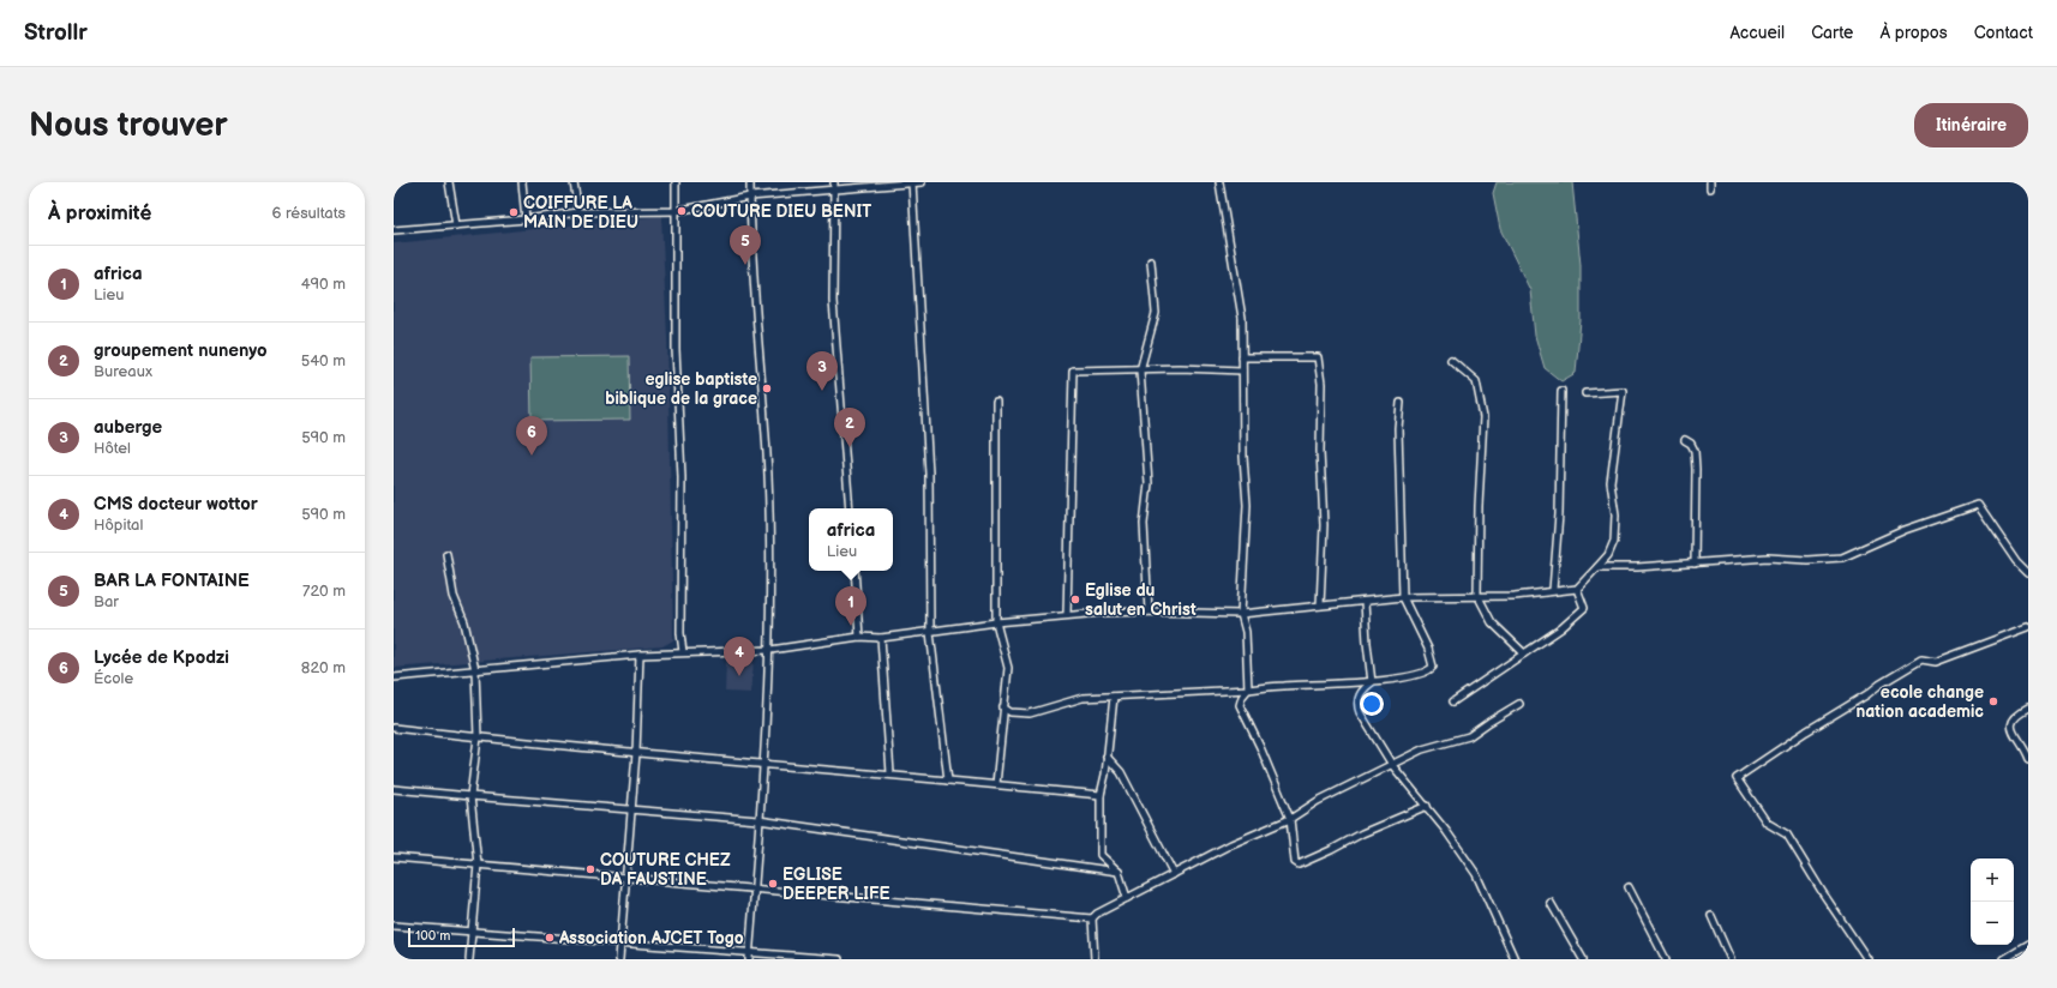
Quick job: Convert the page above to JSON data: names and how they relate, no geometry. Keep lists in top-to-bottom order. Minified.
{"places":["COUTURE DIEU BENIT","COIFFURE LA MAIN DE DIEU","eglise baptiste biblique de la grace","Eglise du salut en Christ","ecole change nation academic","COUTURE CHEZ DA FAUSTINE","EGLISE DEEPER LIFE","Association AJCET Togo"],"scale_bar":"100 m","page":{"header":"Strollr","nav":["Accueil","Carte","À propos","Contact"],"buttons":"Itinéraire","title":"Nous trouver","heading":["À proximité","6 résultats"],"pins":["5","3","2","6","1","4"],"list":[{"mark":"1","name":"africa","note":"Lieu","value":"490 m"},{"mark":"2","name":"groupement nunenyo","note":"Bureaux","value":"540 m"},{"mark":"3","name":"auberge","note":"Hôtel","value":"590 m"},{"mark":"4","name":"CMS docteur wottor","note":"Hôpital","value":"590 m"},{"mark":"5","name":"BAR LA FONTAINE","note":"Bar","value":"720 m"},{"mark":"6","name":"Lycée de Kpodzi","note":"École","value":"820 m"}],"popup":["africa","Lieu"],"map_buttons":["+","−"],"scale":"100 m"}}
